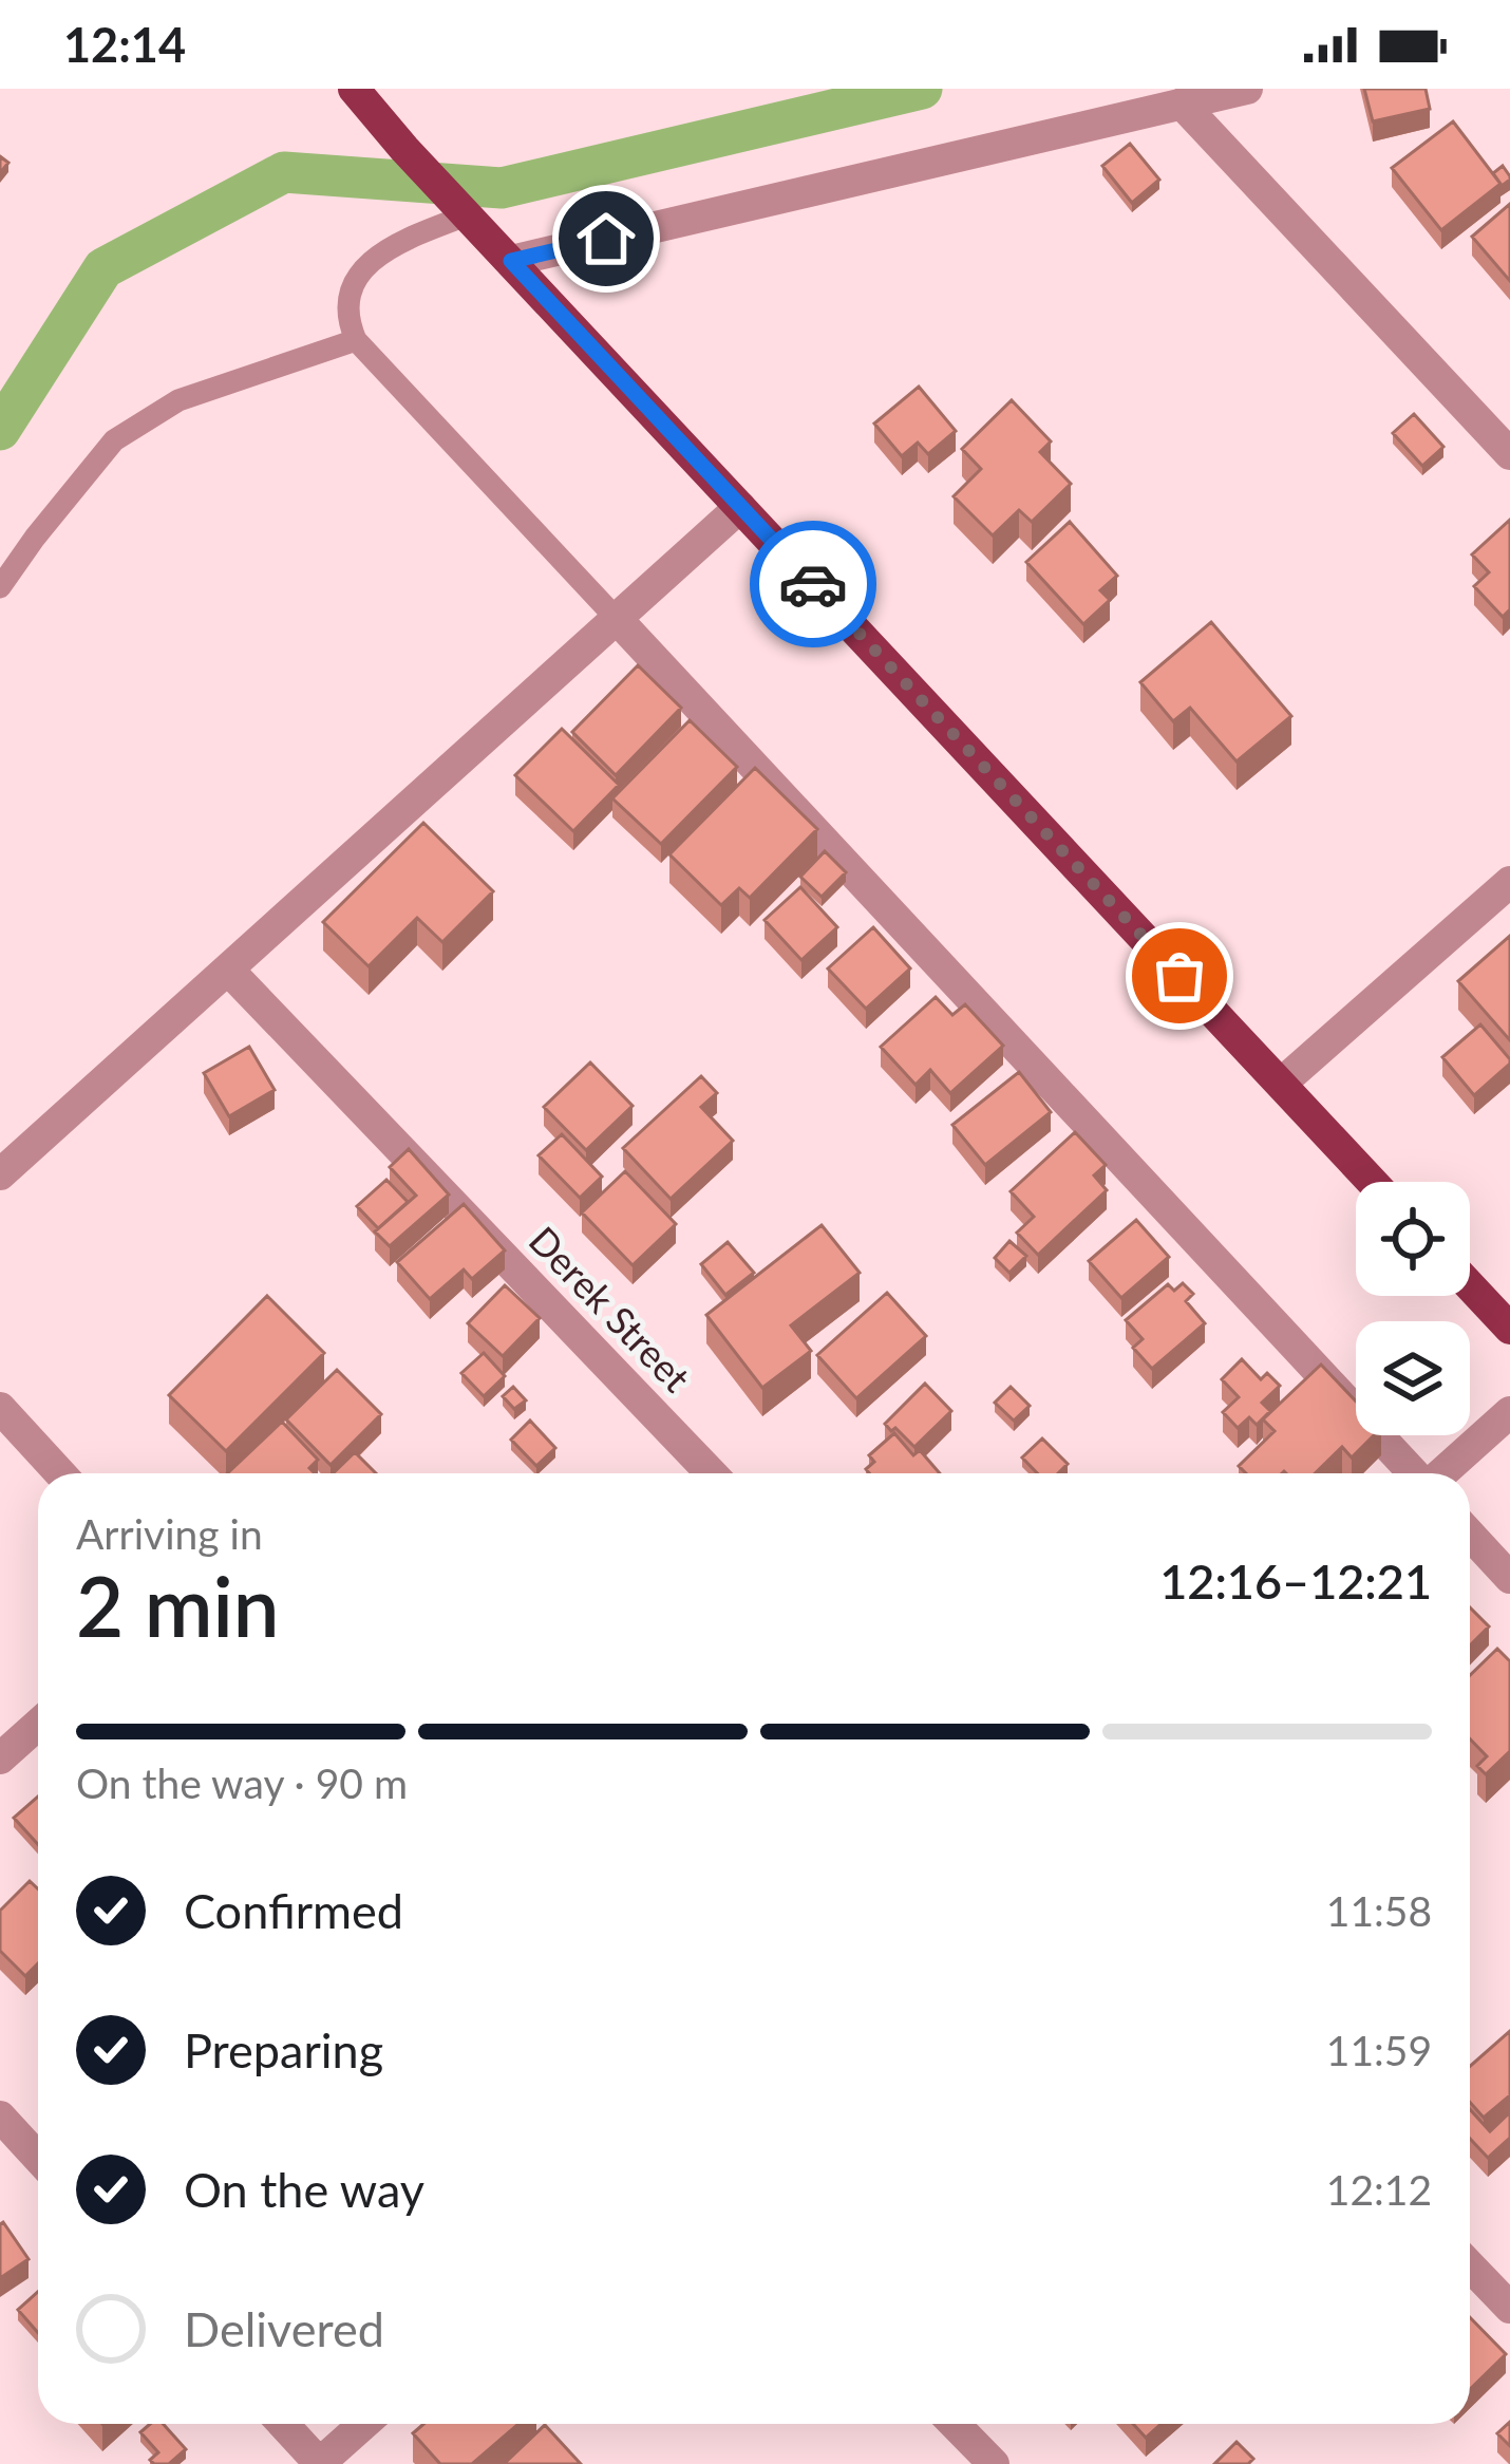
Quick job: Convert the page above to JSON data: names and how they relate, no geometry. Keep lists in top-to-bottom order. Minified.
{"streets":{"street":["Derek Street"]},"page":{"status":"12:14","heading":["2 min","Arriving in","12:16–12:21"],"bar":"On the way · 90 m","list":[["Confirmed","11:58"],["Preparing","11:59"],["On the way","12:12"],"Delivered"]}}
